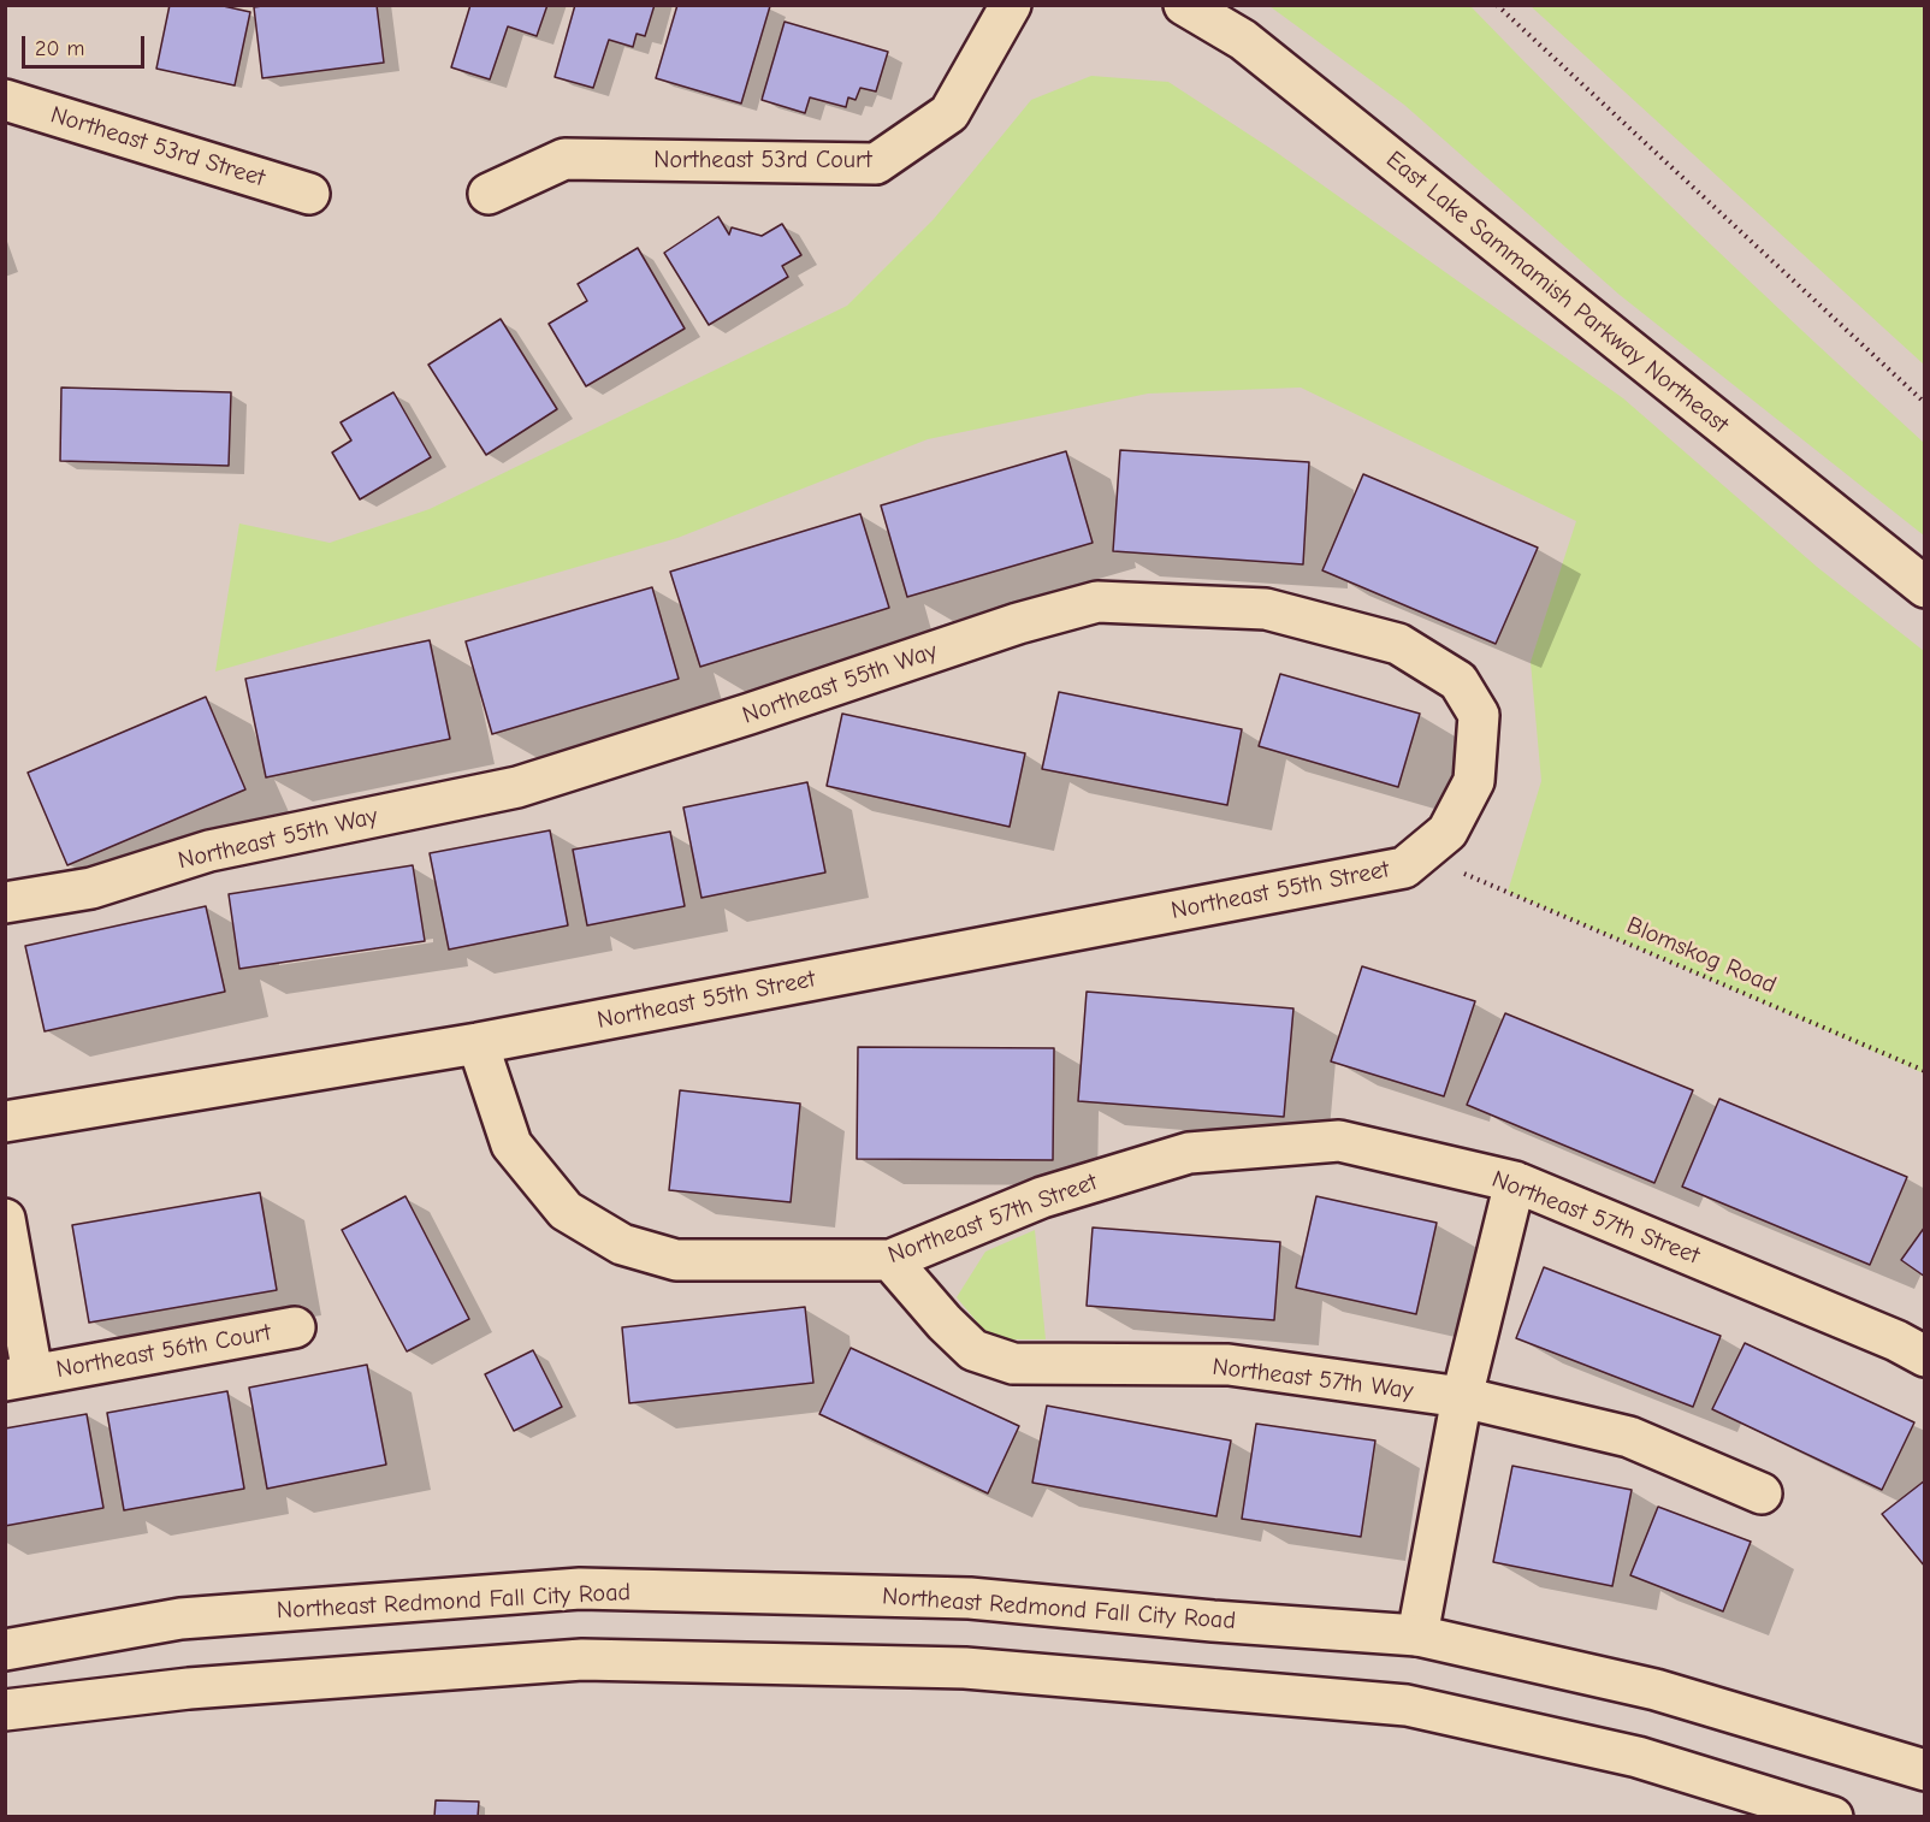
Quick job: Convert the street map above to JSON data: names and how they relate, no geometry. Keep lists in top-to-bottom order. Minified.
{"streets":{"street":["Northeast 53rd Street","Northeast 53rd Court","East Lake Sammamish Parkway Northeast","Northeast 55th Way","Northeast 55th Street","Northeast 57th Street","Northeast 56th Court","Northeast 57th Way","Northeast Redmond Fall City Road"],"path":["Blomskog Road"]},"crossings":[["Northeast 55th Way","Northeast 55th Street"],["Northeast 55th Street","Northeast 57th Street"],["Northeast 57th Street","Northeast 57th Way"]],"scale_bar":"20 m"}
